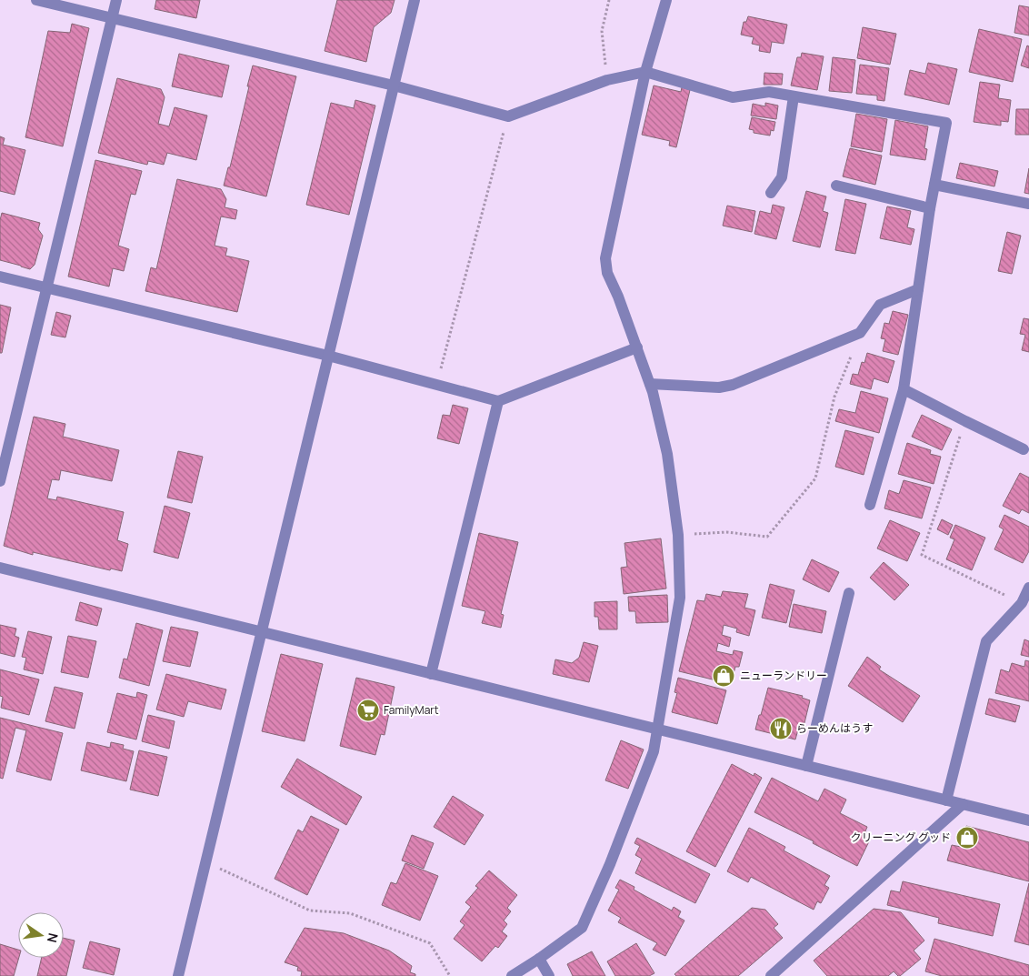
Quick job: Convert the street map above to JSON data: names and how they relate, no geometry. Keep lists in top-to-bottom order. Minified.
{"places":{"shop":["ニューランドリー","クリーニング グッド"],"supermarket":["FamilyMart"],"restaurant":["らーめんはうす"]},"north":"right"}
